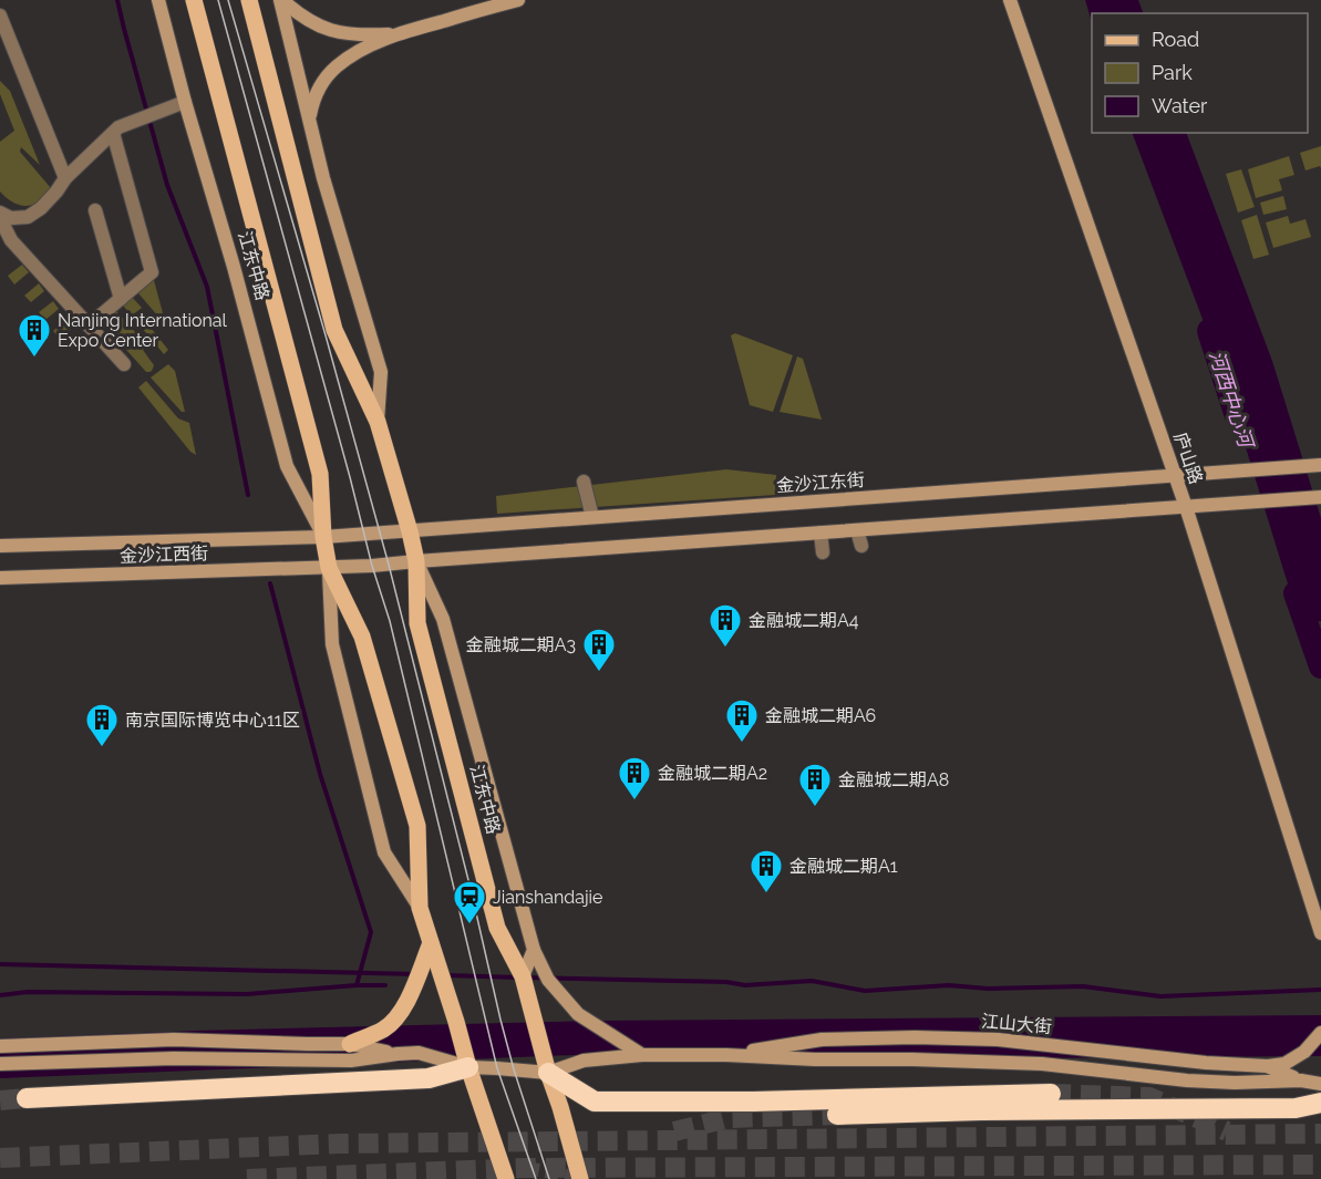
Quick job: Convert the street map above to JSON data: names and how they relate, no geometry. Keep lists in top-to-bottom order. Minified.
{"streets":{"main road":["江东中路"],"street":["庐山路","金沙江东街","金沙江西街","江山大街"]},"crossings":[["江东中路","金沙江东街"],["江东中路","金沙江西街"],["江东中路","江山大街"],["庐山路","金沙江东街"],["金沙江东街","金沙江西街"]],"water":["河西中心河"],"places":{"building":["Nanjing International Expo Center","金融城二期A4","金融城二期A3","金融城二期A6","南京国际博览中心11区","金融城二期A2","金融城二期A8","金融城二期A1"],"station":["Jianshandajie"]},"legend":["Road","Park","Water"]}
